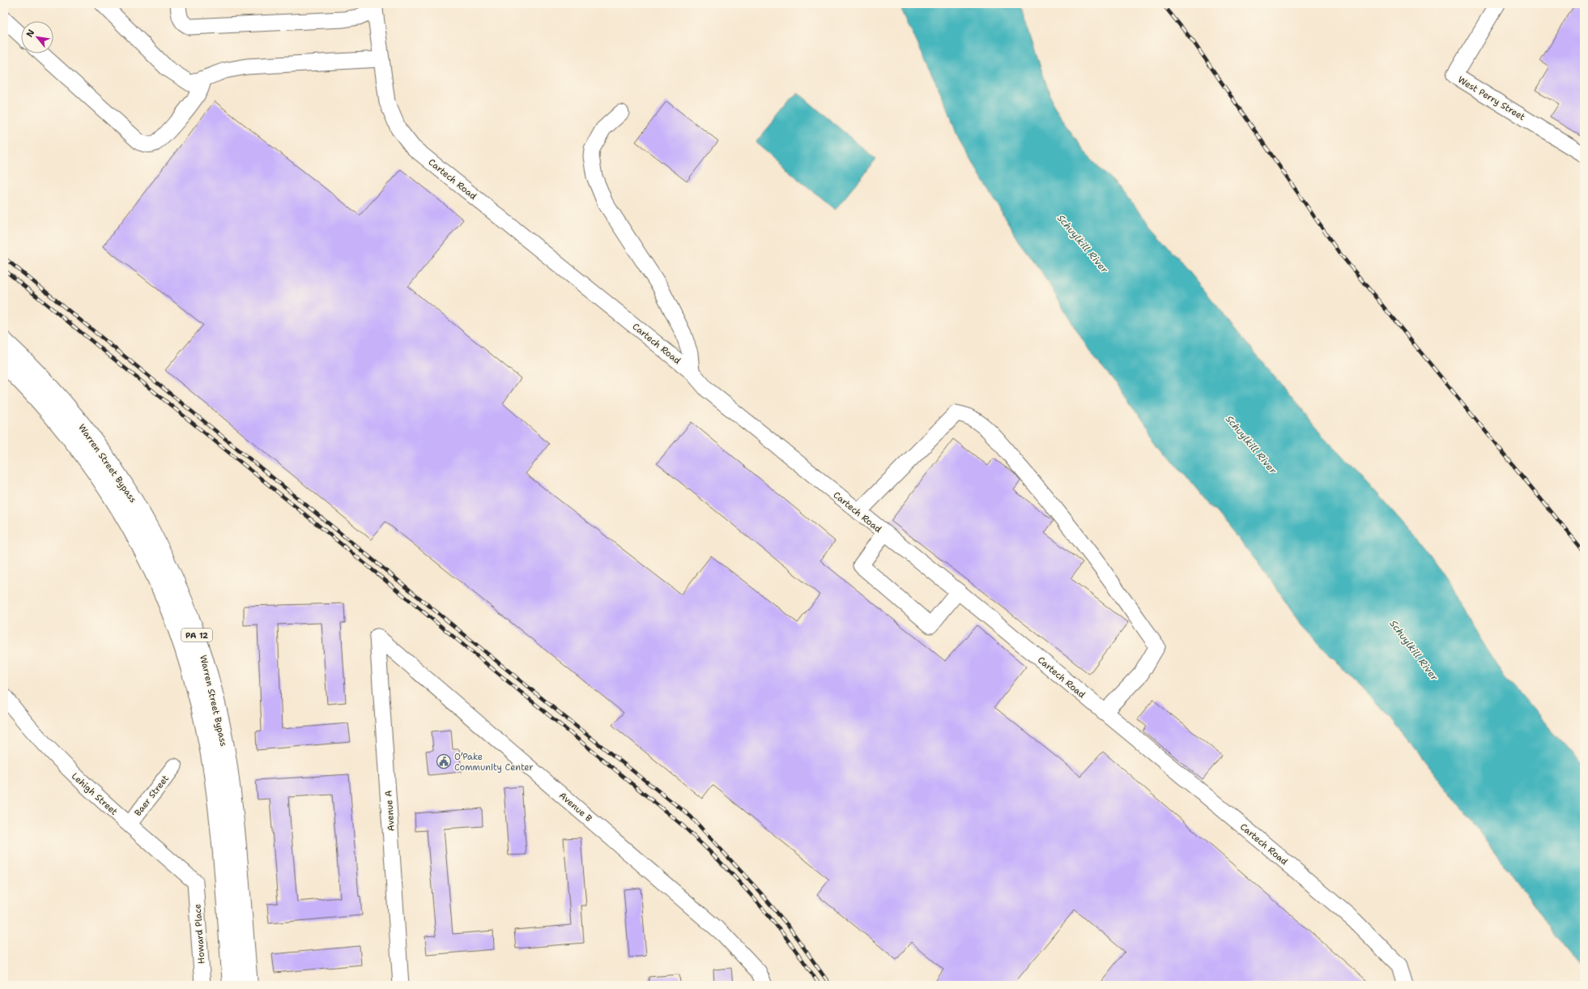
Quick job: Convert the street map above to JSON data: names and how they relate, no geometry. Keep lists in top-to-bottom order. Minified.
{"streets":{"highway":["Warren Street Bypass","PA 12"],"street":["West Perry Street","Cartech Road","Lehigh Street","Baer Street","Avenue B","Avenue A","Howard Place"]},"crossings":[["Lehigh Street","Baer Street"],["Lehigh Street","Howard Place"],["Avenue B","Avenue A"]],"water":["Schuylkill River"],"places":{"public building":["O’Pake Community Center"]},"north":"top left"}
